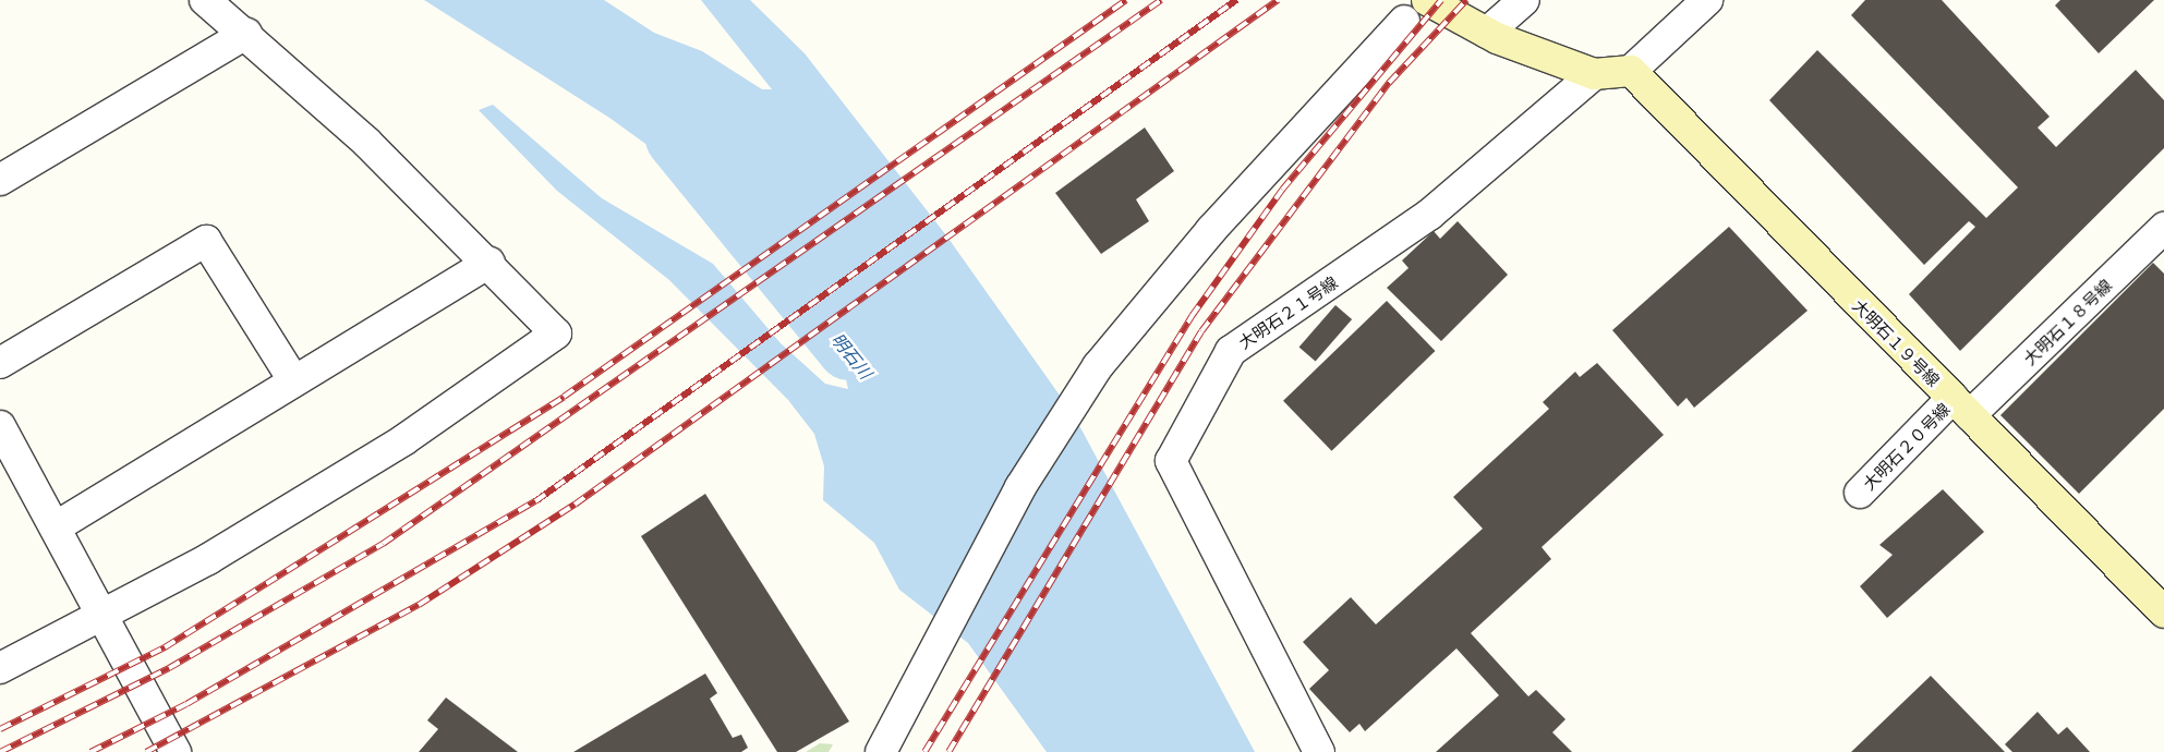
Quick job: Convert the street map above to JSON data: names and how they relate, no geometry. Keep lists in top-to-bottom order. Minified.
{"streets":{"street":["大明石２１号線","大明石１８号線","大明石１９号線","大明石２０号線"]},"crossings":[["大明石１８号線","大明石１９号線"],["大明石１８号線","大明石２０号線"],["大明石１９号線","大明石２０号線"]],"water":["明石川"]}
